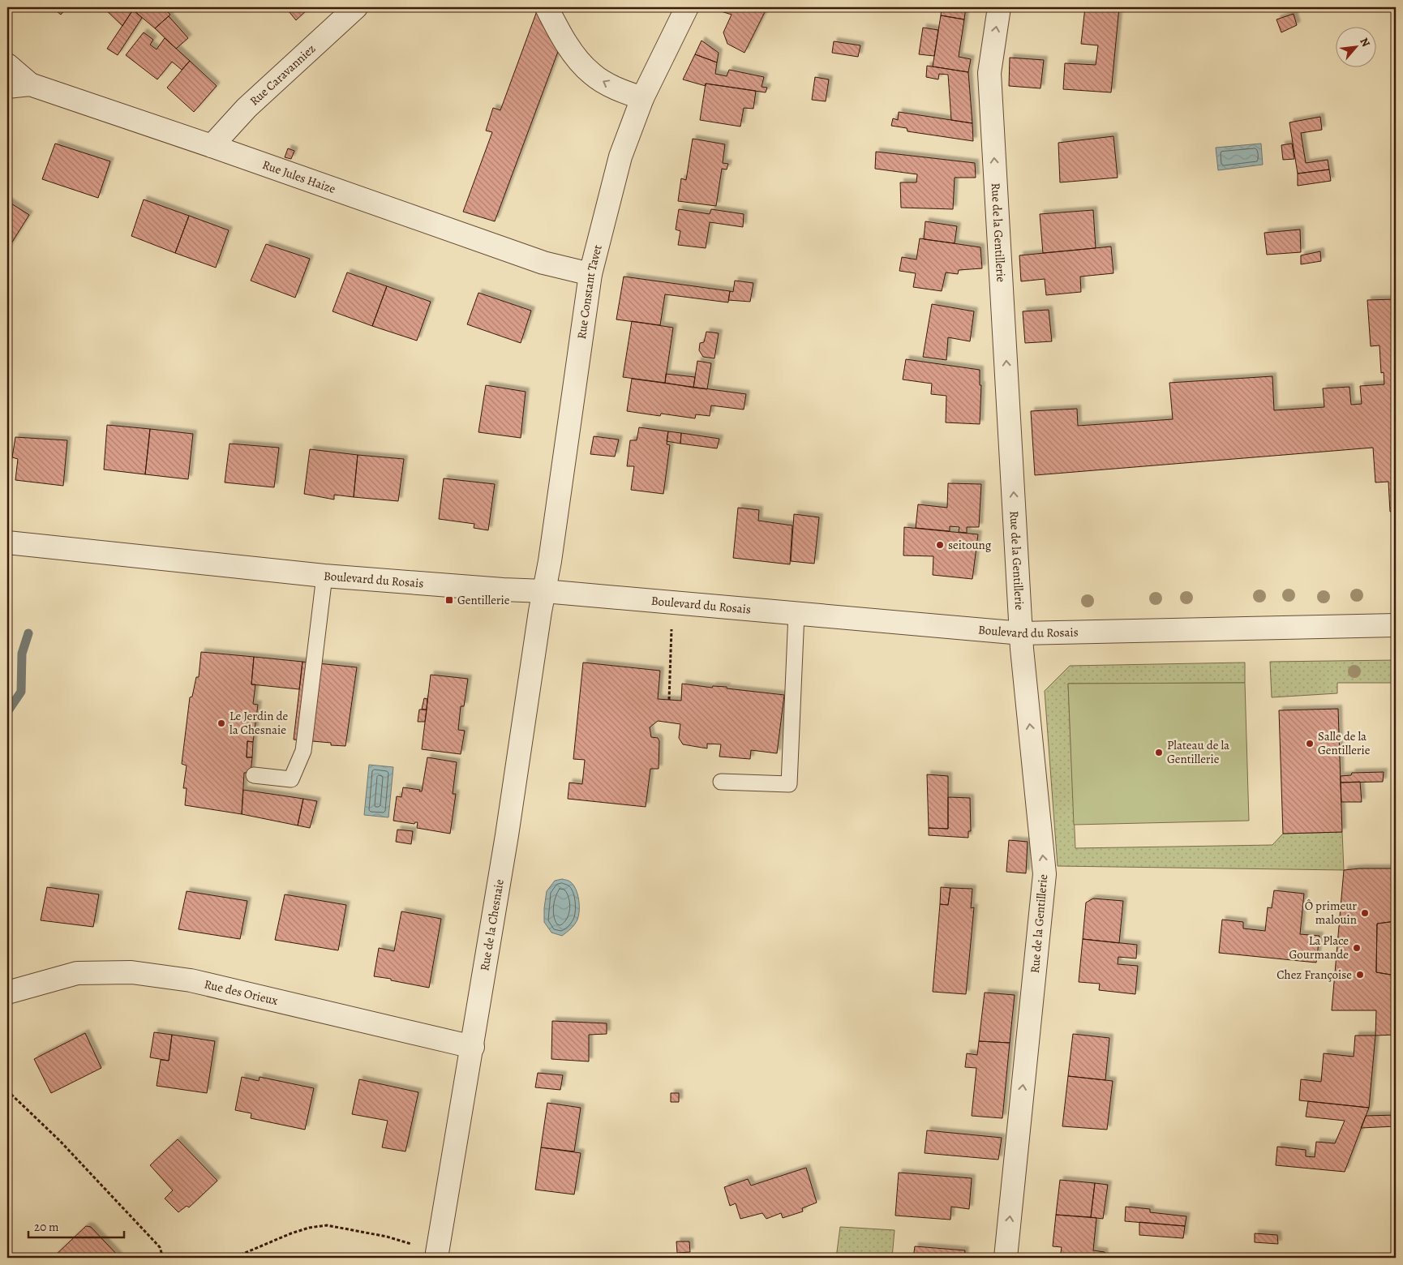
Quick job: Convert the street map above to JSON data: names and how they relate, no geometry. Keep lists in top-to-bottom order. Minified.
{"streets":{"street":["Rue Caravanniez","Rue Jules Haize","Rue de la Gentillerie","Rue Constant Tavet","Boulevard du Rosais","Rue de la Chesnaie","Rue des Orieux"]},"crossings":[["Rue Caravanniez","Rue Jules Haize"],["Rue Jules Haize","Rue Constant Tavet"],["Rue de la Gentillerie","Boulevard du Rosais"],["Rue Constant Tavet","Boulevard du Rosais"],["Rue Constant Tavet","Rue de la Chesnaie"],["Boulevard du Rosais","Rue de la Chesnaie"],["Rue de la Chesnaie","Rue des Orieux"]],"one_way":["Rue de la Gentillerie"],"places":{"other":["seitoung","Le Jerdin de la Chesnaie","Salle de la Gentillerie","Plateau de la Gentillerie","Ô primeur malouin","La Place Gourmande","Chez Françoise"],"transit":["Gentillerie"]},"scale_bar":"20 m","north":"top right"}
